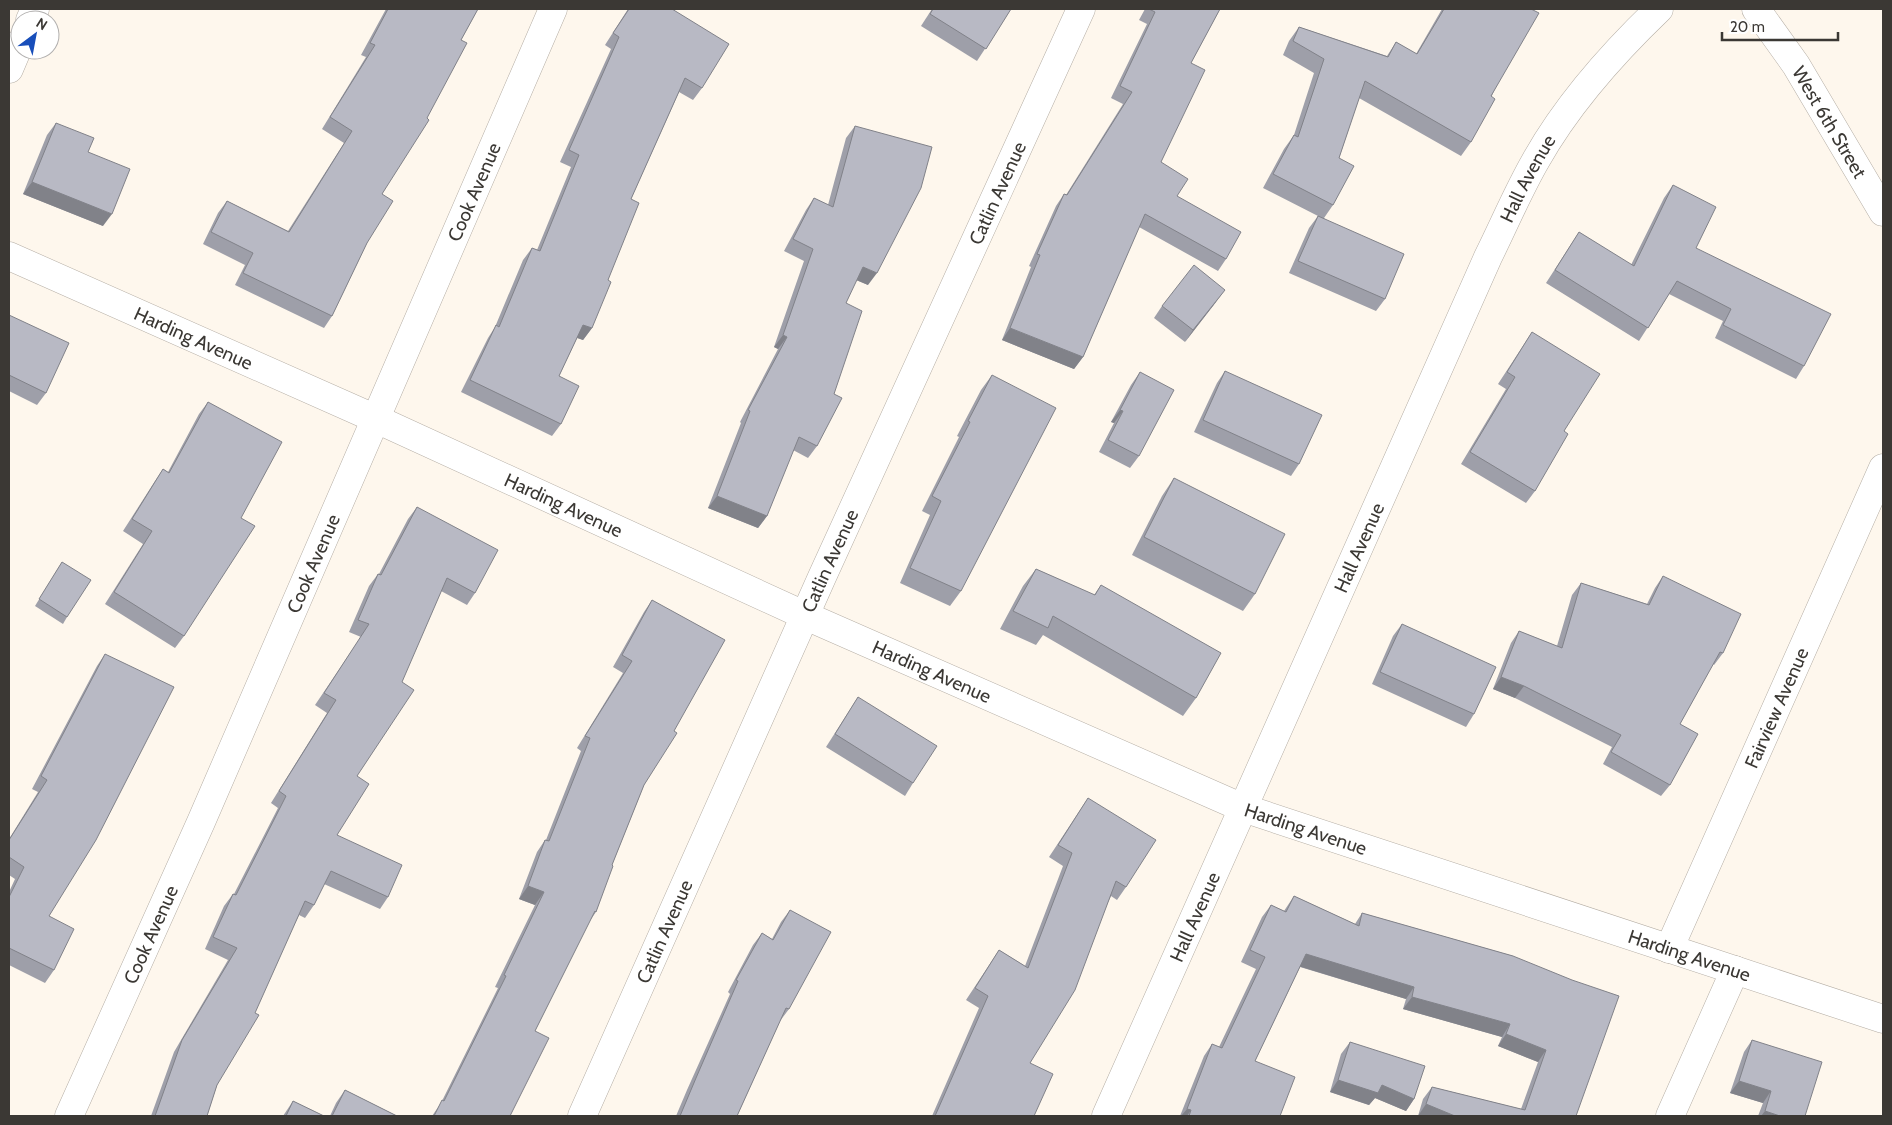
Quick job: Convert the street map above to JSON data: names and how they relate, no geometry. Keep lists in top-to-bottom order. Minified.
{"streets":{"street":["West 6th Street","Hall Avenue","Cook Avenue","Catlin Avenue","Harding Avenue","Fairview Avenue"]},"crossings":[["Hall Avenue","Harding Avenue"],["Cook Avenue","Harding Avenue"],["Catlin Avenue","Harding Avenue"],["Harding Avenue","Fairview Avenue"]],"scale_bar":"20 m","north":"top right"}
